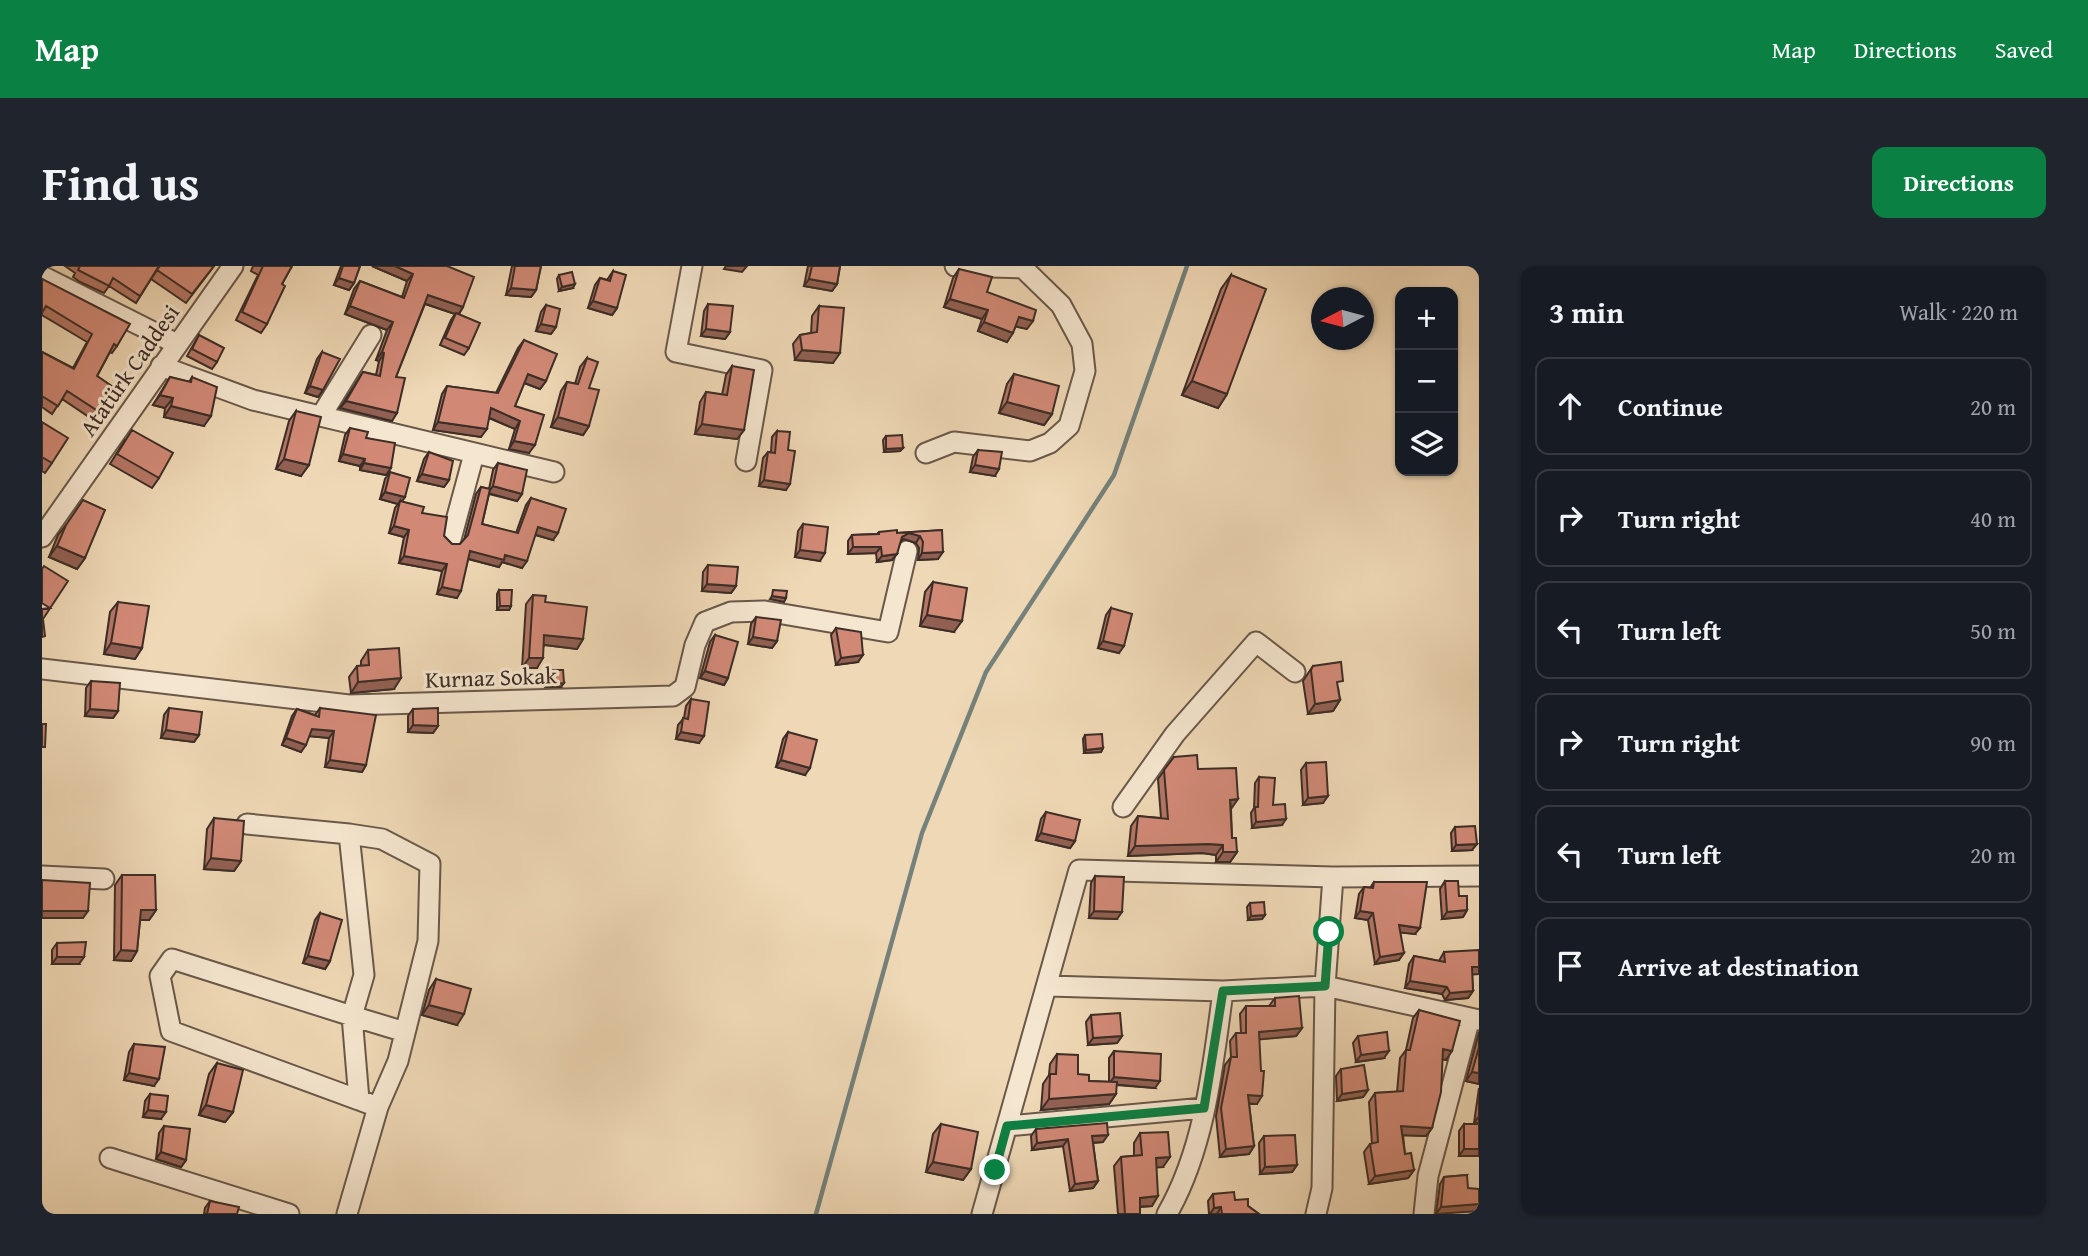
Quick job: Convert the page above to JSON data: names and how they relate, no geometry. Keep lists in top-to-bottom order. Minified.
{"streets":{"street":["Atatürk Caddesi","Kurnaz Sokak"]},"north":"left","page":{"header":"Map","nav":["Map","Directions","Saved"],"title":"Find us","buttons":"Directions","heading":["3 min","Walk · 220 m"],"map_buttons":["+","−"],"list":[["Continue","20 m"],["Turn right","40 m"],["Turn left","50 m"],["Turn right","90 m"],["Turn left","20 m"],"Arrive at destination"]}}
